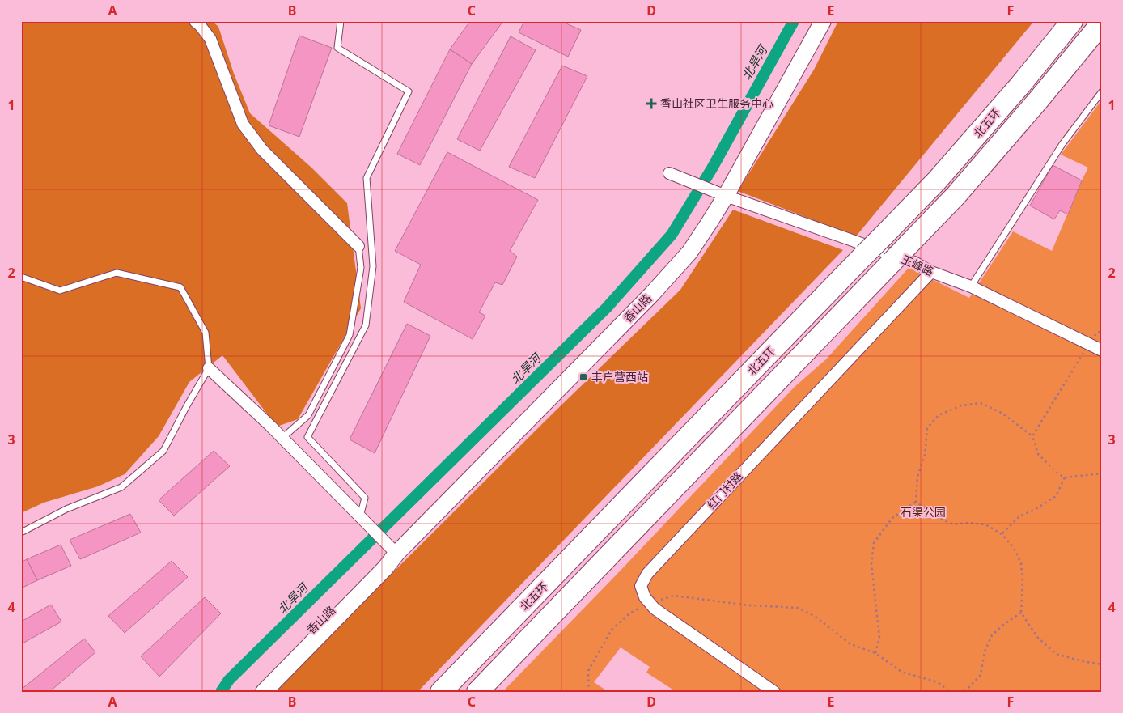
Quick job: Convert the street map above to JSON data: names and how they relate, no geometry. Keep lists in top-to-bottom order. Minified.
{"streets":{"highway":["北五环"],"street":["玉峰路","香山路","红门村路"]},"crossings":[["玉峰路","香山路"],["玉峰路","红门村路"]],"water":["北旱河"],"parks":["石渠公园"],"places":{"health":["香山社区卫生服务中心"],"transit":["丰户营西站"]},"grid":{"columns":["A","B","C","D","E","F"],"rows":["1","2","3","4"]}}
